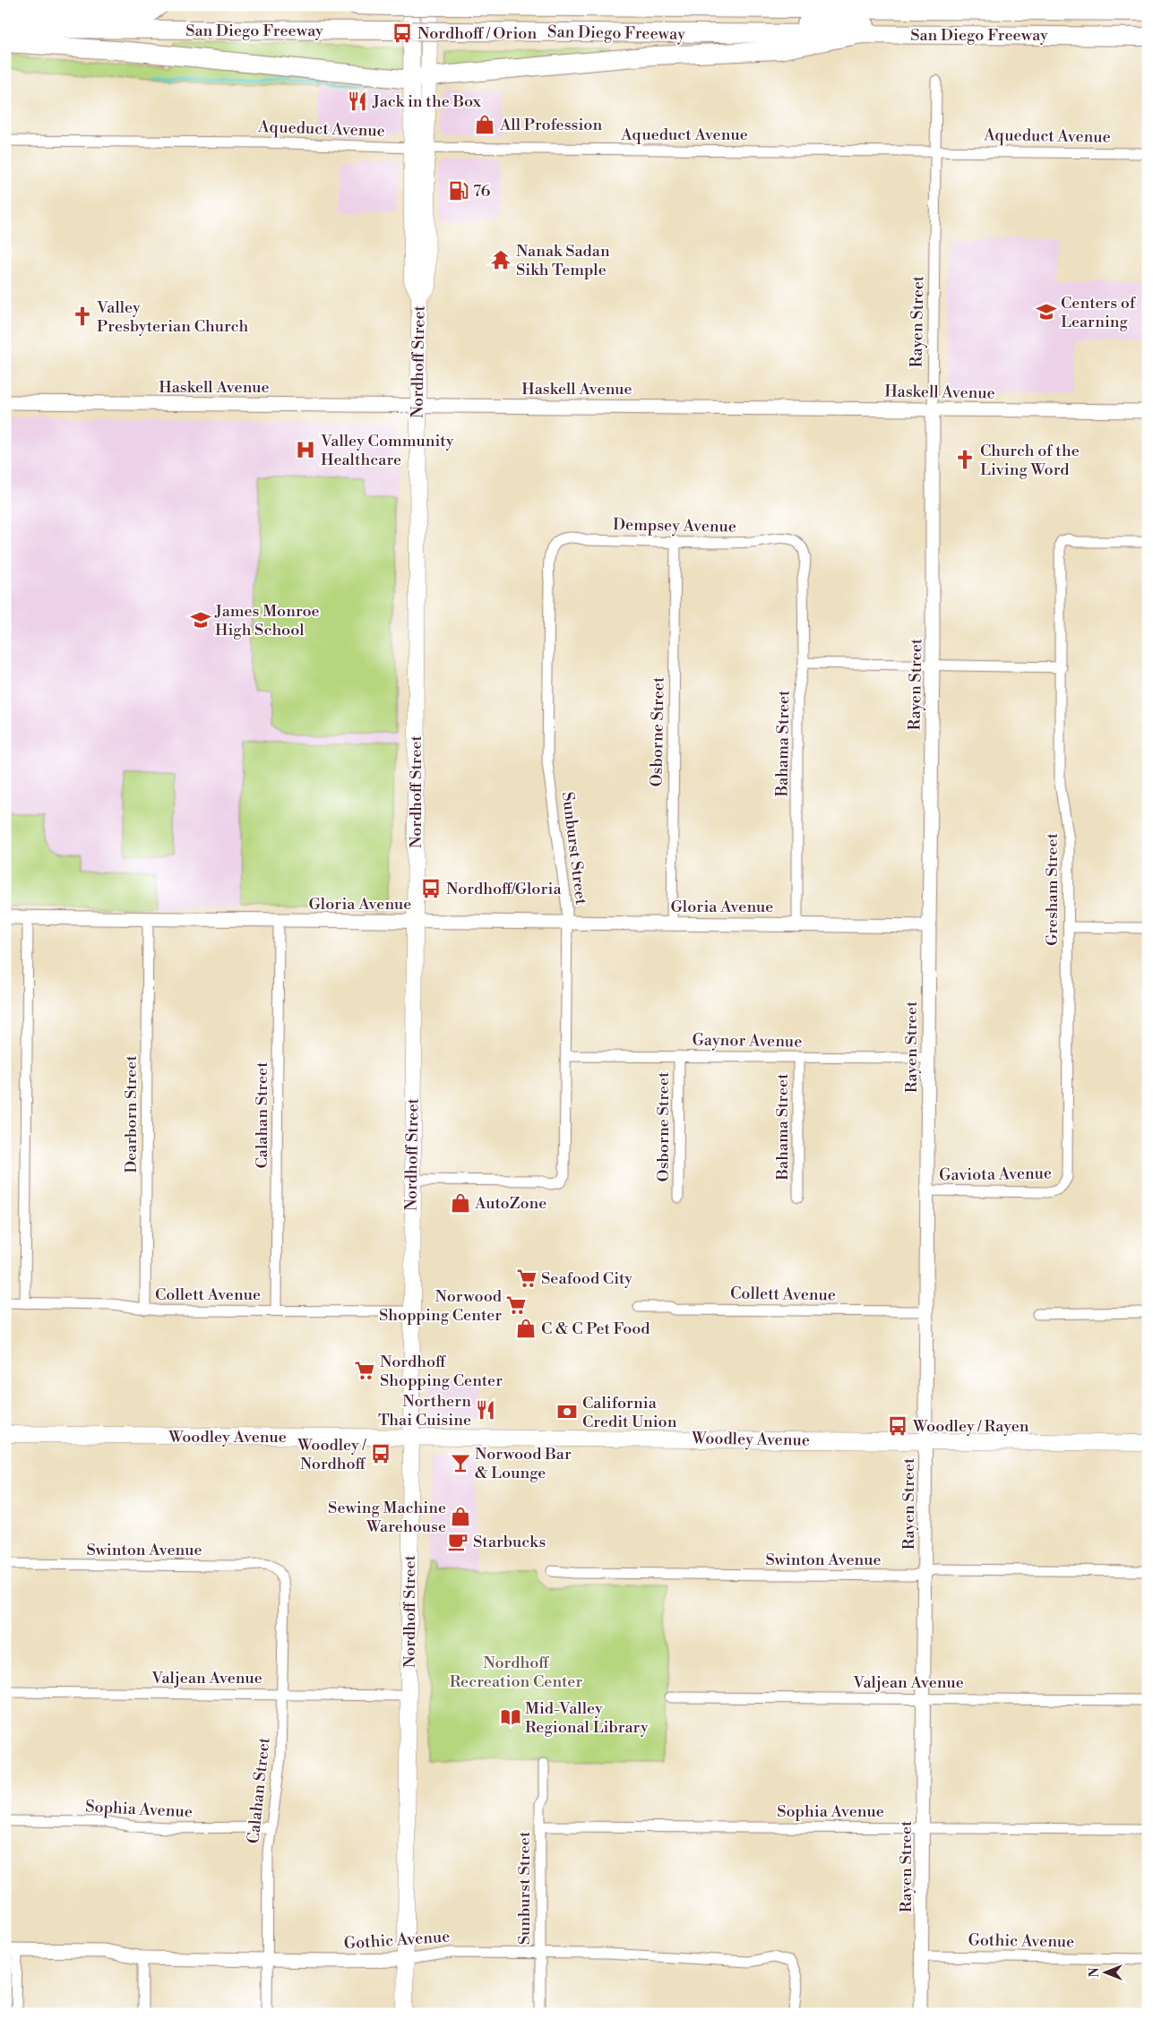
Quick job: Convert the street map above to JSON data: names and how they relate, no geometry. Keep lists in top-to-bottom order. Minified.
{"streets":{"highway":["San Diego Freeway"],"main road":["Nordhoff Street","Woodley Avenue"],"street":["Aqueduct Avenue","Rayen Street","Haskell Avenue","Dempsey Avenue","Osborne Street","Bahama Street","Sunburst Street","Gresham Street","Gloria Avenue","Gaynor Avenue","Dearborn Street","Calahan Street","Gaviota Avenue","Collett Avenue","Swinton Avenue","Valjean Avenue","Sophia Avenue","Gothic Avenue"]},"crossings":[["Aqueduct Avenue","Rayen Street"],["Aqueduct Avenue","Nordhoff Street"],["Rayen Street","Haskell Avenue"],["Rayen Street","Gloria Avenue"],["Rayen Street","Gaynor Avenue"],["Rayen Street","Gaviota Avenue"],["Rayen Street","Collett Avenue"],["Rayen Street","Woodley Avenue"],["Rayen Street","Swinton Avenue"],["Rayen Street","Valjean Avenue"],["Rayen Street","Sophia Avenue"],["Rayen Street","Gothic Avenue"],["Nordhoff Street","Haskell Avenue"],["Nordhoff Street","Sunburst Street"],["Nordhoff Street","Gloria Avenue"],["Nordhoff Street","Collett Avenue"],["Nordhoff Street","Woodley Avenue"],["Nordhoff Street","Valjean Avenue"],["Nordhoff Street","Gothic Avenue"],["Dempsey Avenue","Osborne Street"],["Dempsey Avenue","Bahama Street"],["Dempsey Avenue","Sunburst Street"],["Osborne Street","Gloria Avenue"],["Osborne Street","Gaynor Avenue"],["Bahama Street","Gloria Avenue"],["Bahama Street","Gaynor Avenue"],["Sunburst Street","Gloria Avenue"],["Sunburst Street","Gaynor Avenue"],["Sunburst Street","Sophia Avenue"],["Sunburst Street","Gothic Avenue"],["Gresham Street","Gaviota Avenue"],["Gloria Avenue","Dearborn Street"],["Gloria Avenue","Calahan Street"],["Dearborn Street","Collett Avenue"],["Calahan Street","Collett Avenue"],["Calahan Street","Swinton Avenue"],["Calahan Street","Valjean Avenue"],["Calahan Street","Sophia Avenue"],["Calahan Street","Gothic Avenue"]],"parks":["Nordhoff Recreation Center"],"places":{"bus stop":["Nordhoff / Orion","Nordhoff/Gloria","Woodley / Rayen","Woodley / Nordhoff"],"restaurant":["Jack in the Box","Northern Thai Cuisine"],"shop":["All Profession","AutoZone","C & C Pet Food","Sewing Machine Warehouse"],"fuel station":["76"],"temple":["Nanak Sadan Sikh Temple"],"school or university":["Centers of Learning","James Monroe High School"],"church":["Valley Presbyterian Church","Church of the Living Word"],"hospital":["Valley Community Healthcare"],"supermarket":["Seafood City","Norwood Shopping Center","Nordhoff Shopping Center"],"bank":["California Credit Union"],"bar":["Norwood Bar & Lounge"],"cafe":["Starbucks"],"library":["Mid-Valley Regional Library"]},"north":"left"}
